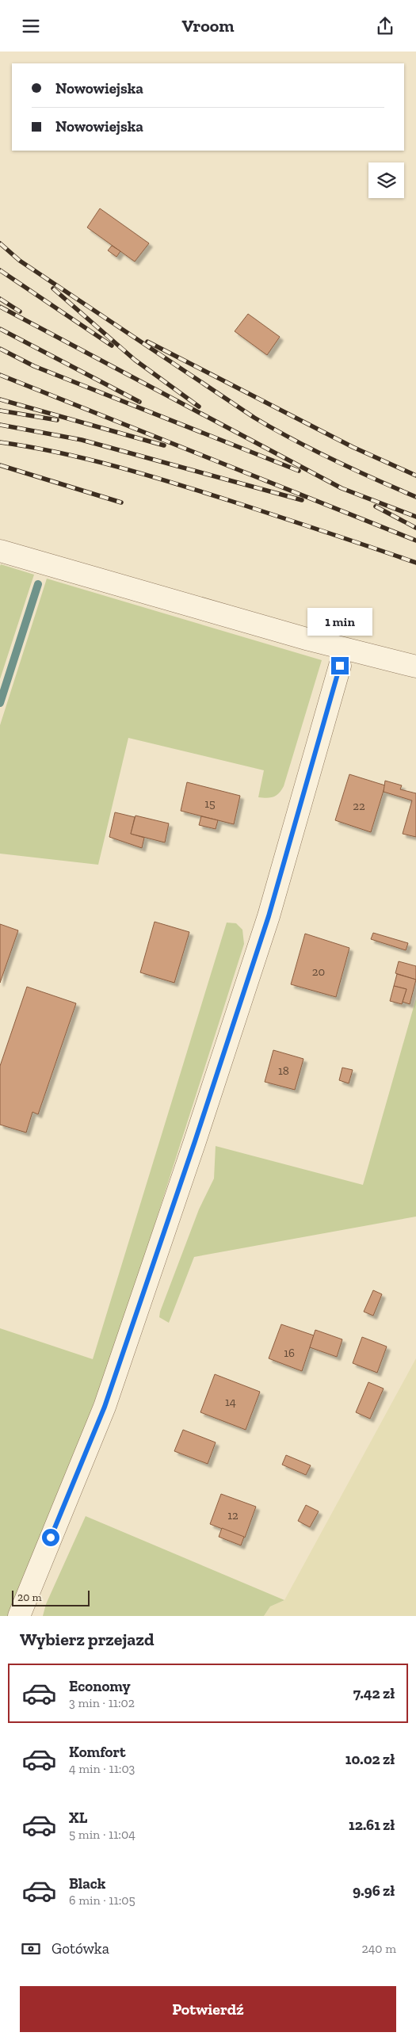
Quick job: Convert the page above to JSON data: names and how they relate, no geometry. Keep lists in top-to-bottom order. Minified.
{"house_numbers":["15","22","20","18","16","14","12"],"scale_bar":"20 m","page":{"header":"Vroom","banner":["Nowowiejska","Nowowiejska"],"bubble":"1 min","scale":"20 m","heading":"Wybierz przejazd","list":[{"name":"Economy","note":"3 min · 11:02","value":"7.42 zł"},{"name":"Komfort","note":"4 min · 11:03","value":"10.02 zł"},{"name":"XL","note":"5 min · 11:04","value":"12.61 zł"},{"name":"Black","note":"6 min · 11:05","value":"9.96 zł"}],"pay":["Gotówka","240 m"],"buttons":"Potwierdź"}}
